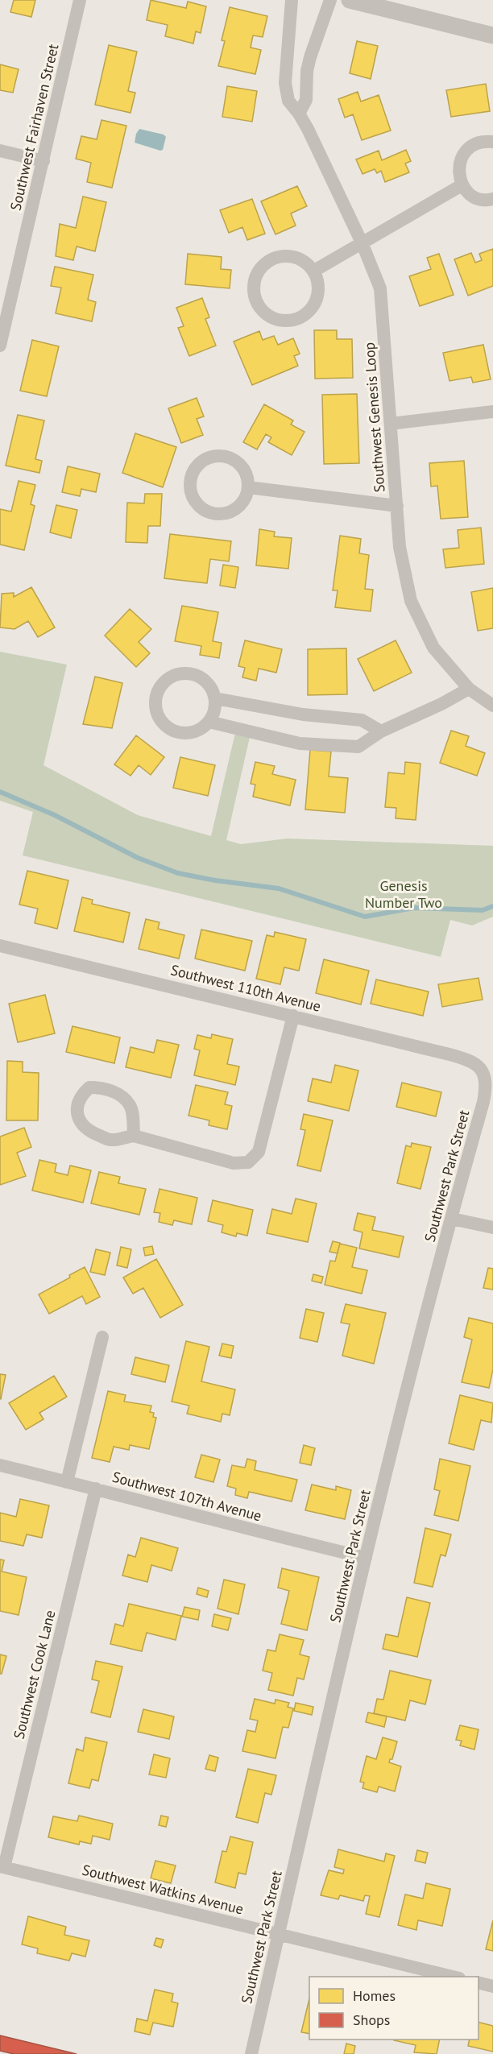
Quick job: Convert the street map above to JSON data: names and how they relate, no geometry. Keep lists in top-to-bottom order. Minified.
{"streets":{"street":["Southwest Fairhaven Street","Southwest Genesis Loop","Southwest 110th Avenue","Southwest Park Street","Southwest 107th Avenue","Southwest Cook Lane","Southwest Watkins Avenue"]},"crossings":[["Southwest 110th Avenue","Southwest Park Street"],["Southwest Park Street","Southwest 107th Avenue"],["Southwest Park Street","Southwest Watkins Avenue"],["Southwest 107th Avenue","Southwest Cook Lane"],["Southwest Cook Lane","Southwest Watkins Avenue"]],"parks":["Genesis Number Two"],"legend":["Homes","Shops"]}
